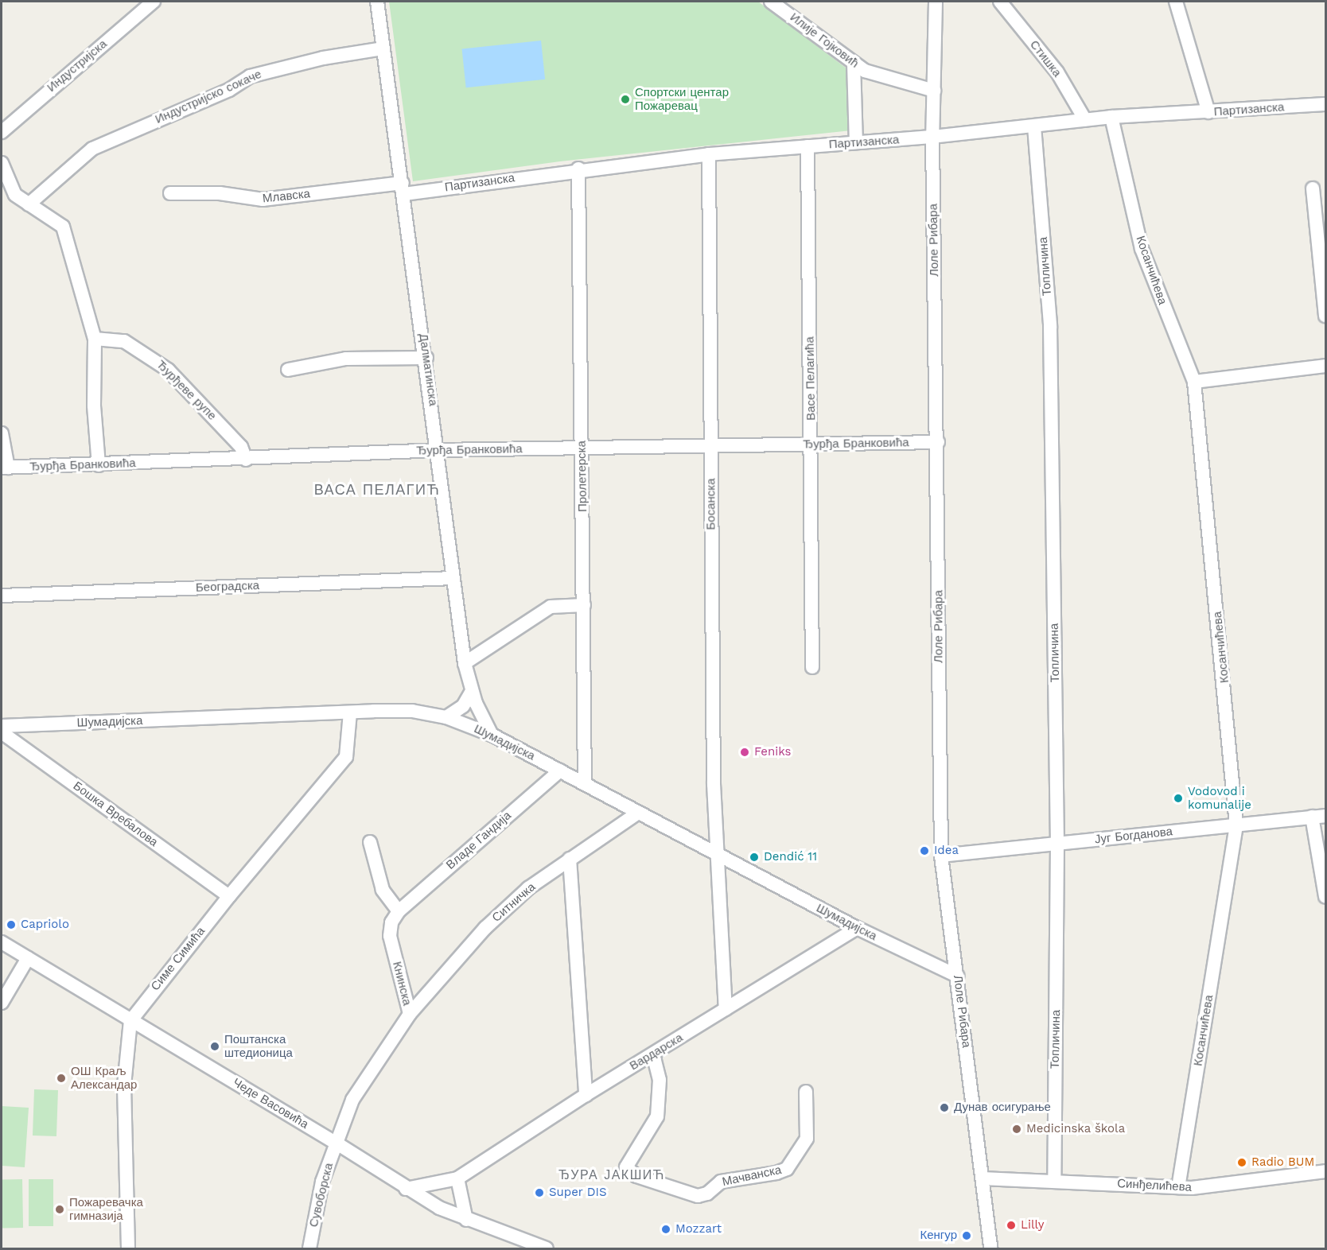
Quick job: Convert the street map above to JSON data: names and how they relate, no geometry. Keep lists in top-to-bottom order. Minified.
{"streets":{"street":["Илије Гојковић","Стишка","Индустријска","Индустријско сокаче","Партизанска","Млавска","Лоле Рибара","Топличина","Косанчићева","Далматинска","Васе Пелагића","Ђурђеве рупе","Ђурђа Бранковића","Пролетерска","Босанска","Београдска","Шумадијска","Бошка Вребалова","Југ Богданова","Владе Гандија","Ситничка","Симе Симића","Книнска","Вардарска","Чеде Васовића","Мачванска","Синђелићева","Сувоборска"]},"crossings":[["Илије Гојковић","Лоле Рибара"],["Стишка","Партизанска"],["Индустријско сокаче","Далматинска"],["Партизанска","Млавска"],["Партизанска","Лоле Рибара"],["Партизанска","Топличина"],["Партизанска","Косанчићева"],["Партизанска","Далматинска"],["Партизанска","Васе Пелагића"],["Партизанска","Пролетерска"],["Партизанска","Босанска"],["Млавска","Далматинска"],["Лоле Рибара","Ђурђа Бранковића"],["Лоле Рибара","Шумадијска"],["Лоле Рибара","Југ Богданова"],["Лоле Рибара","Синђелићева"],["Топличина","Југ Богданова"],["Топличина","Синђелићева"],["Косанчићева","Југ Богданова"],["Косанчићева","Синђелићева"],["Далматинска","Ђурђа Бранковића"],["Далматинска","Београдска"],["Далматинска","Шумадијска"],["Васе Пелагића","Ђурђа Бранковића"],["Ђурђеве рупе","Ђурђа Бранковића"],["Ђурђа Бранковића","Пролетерска"],["Ђурђа Бранковића","Босанска"],["Пролетерска","Шумадијска"],["Босанска","Шумадијска"],["Босанска","Вардарска"],["Шумадијска","Владе Гандија"],["Шумадијска","Ситничка"],["Шумадијска","Симе Симића"],["Шумадијска","Вардарска"],["Бошка Вребалова","Симе Симића"],["Владе Гандија","Книнска"],["Ситничка","Книнска"],["Симе Симића","Чеде Васовића"],["Книнска","Чеде Васовића"],["Книнска","Сувоборска"],["Вардарска","Чеде Васовића"],["Вардарска","Мачванска"],["Чеде Васовића","Сувоборска"]],"districts":["ВАСА ПЕЛАГИЋ","ЂУРА ЈАКШИЋ"],"places":["Спортски центар Пожаревац","Feniks","Vodovod i komunalije","Idea","Dendić 11","Capriolo","Поштанска штедионица","ОШ Краљ Александар","Дунав осигурање","Medicinska škola","Radio BUM","Super DIS","Пожаревачка гимназија","Lilly","Mozzart","Кенгур"]}
